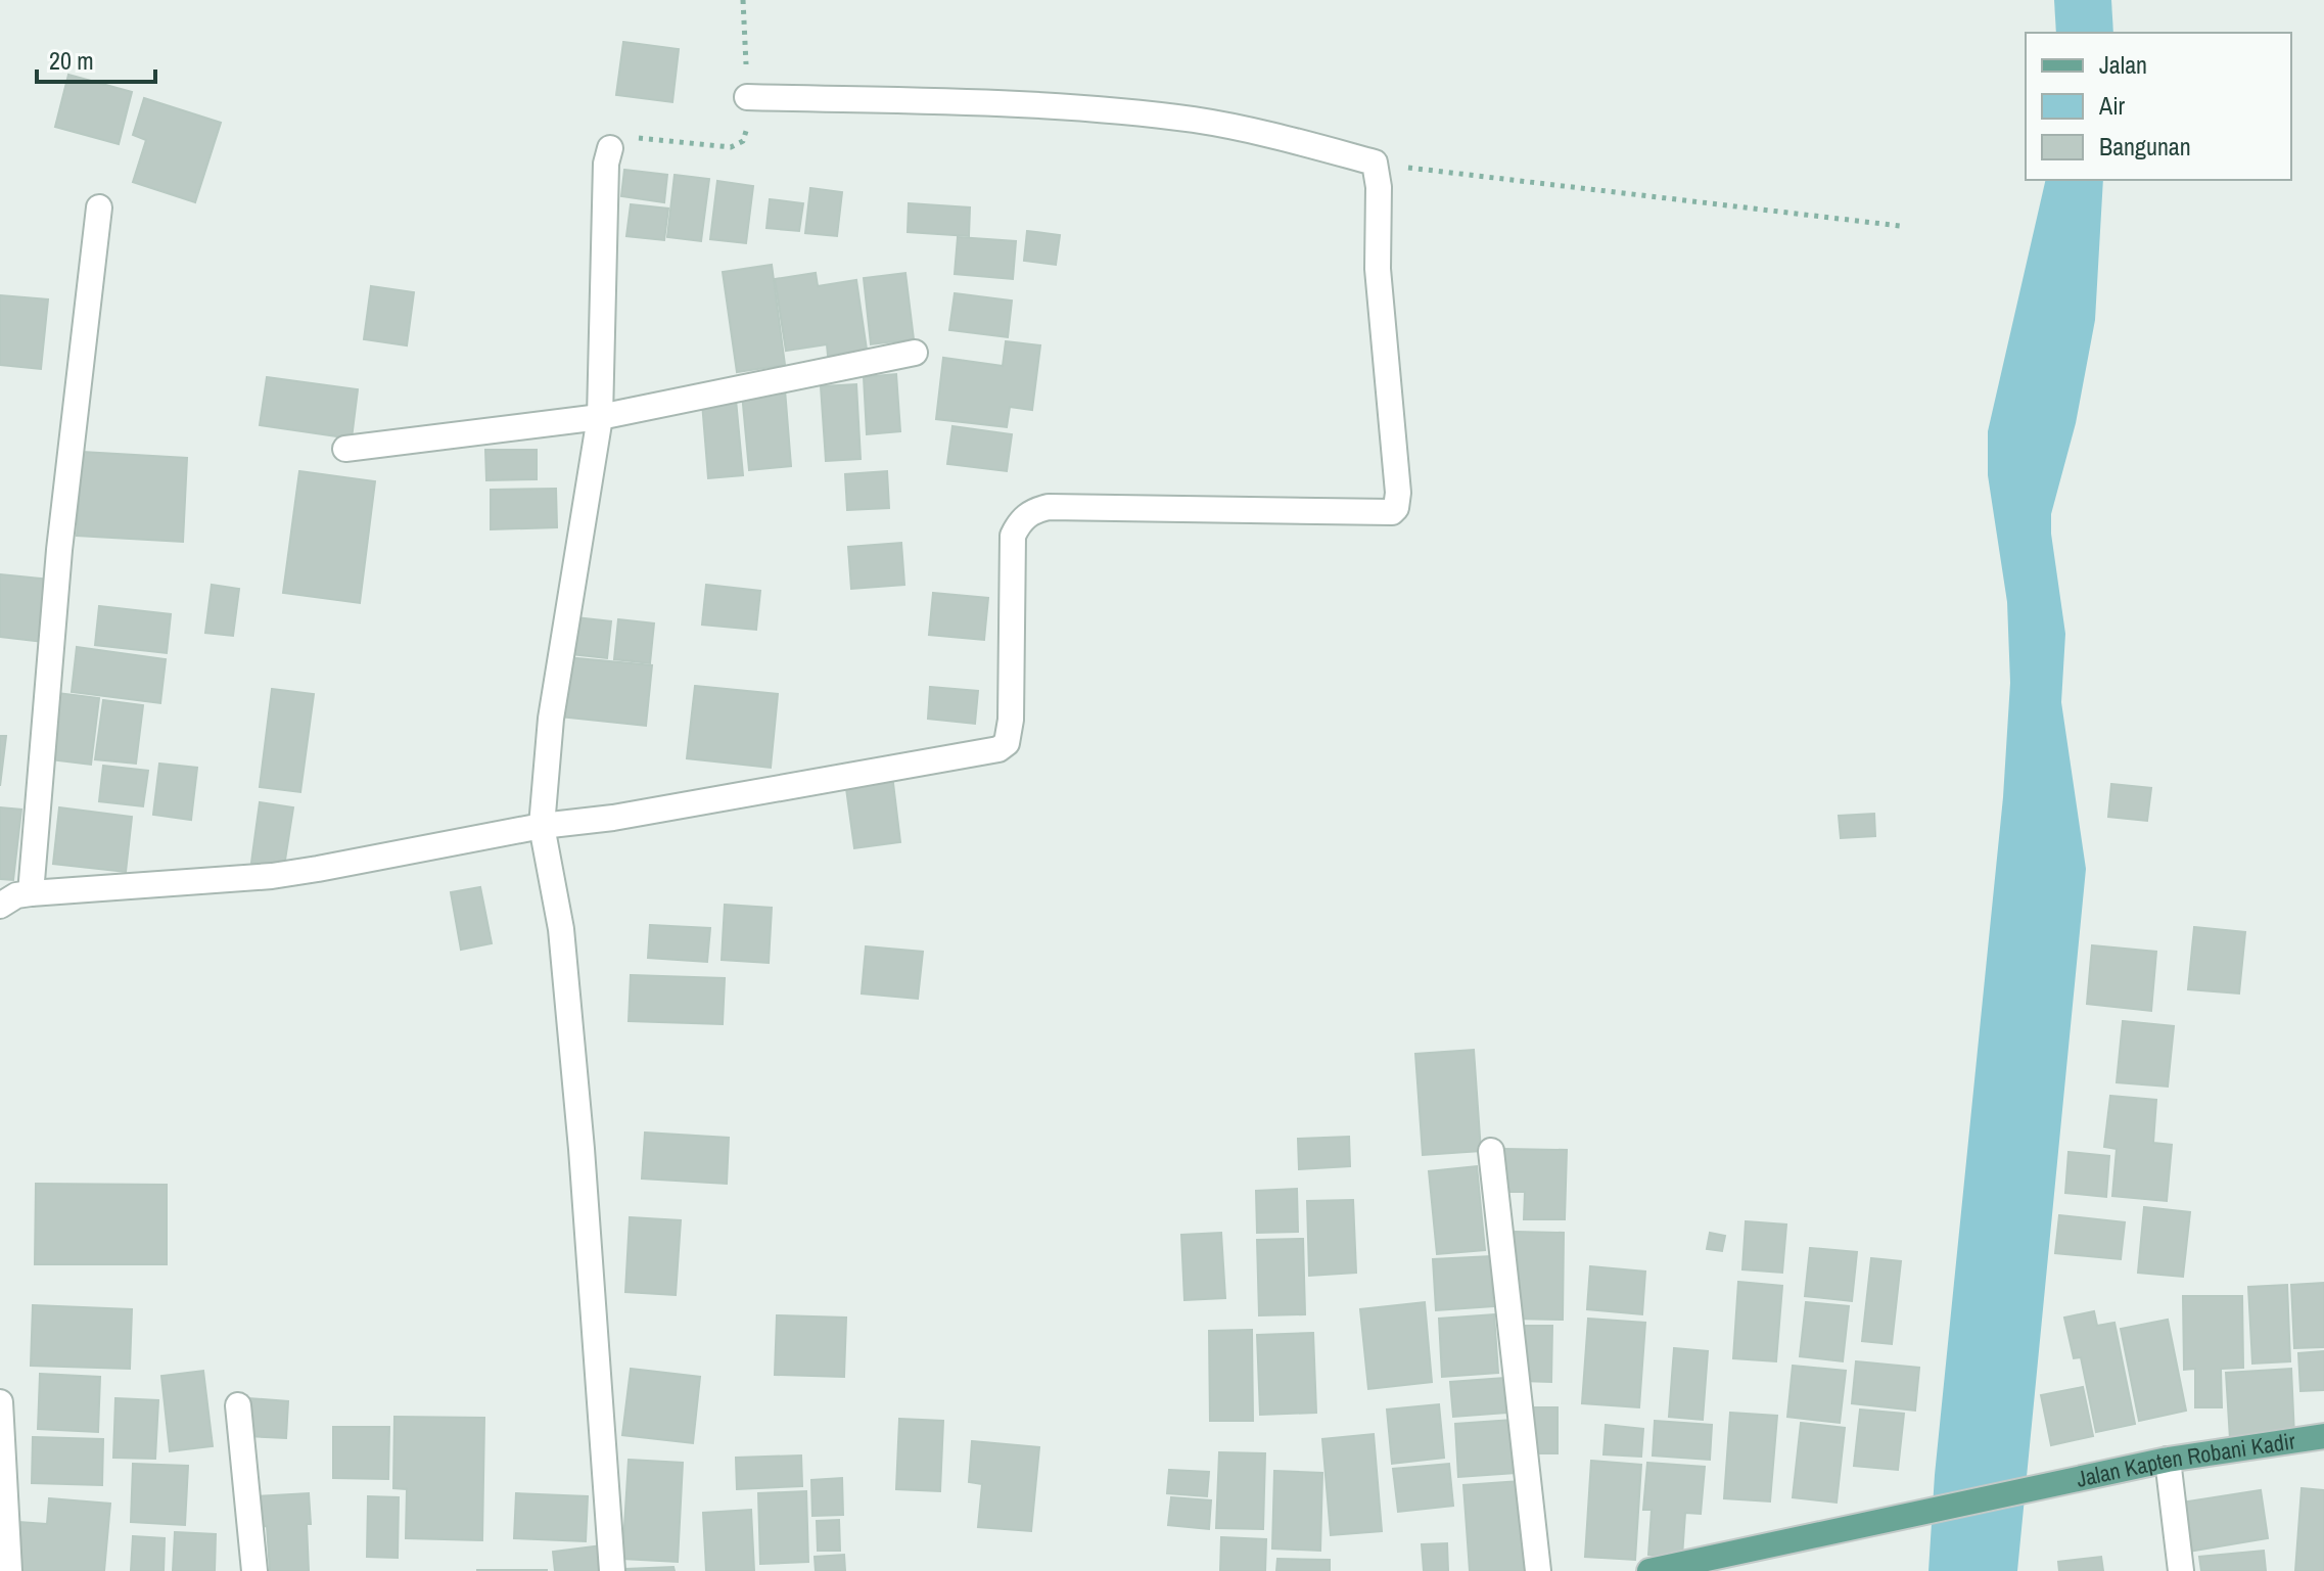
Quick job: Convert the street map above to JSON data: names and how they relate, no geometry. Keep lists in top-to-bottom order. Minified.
{"streets":{"main road":["Jalan Kapten Robani Kadir"]},"legend":["Jalan","Air","Bangunan"],"scale_bar":"20 m"}
